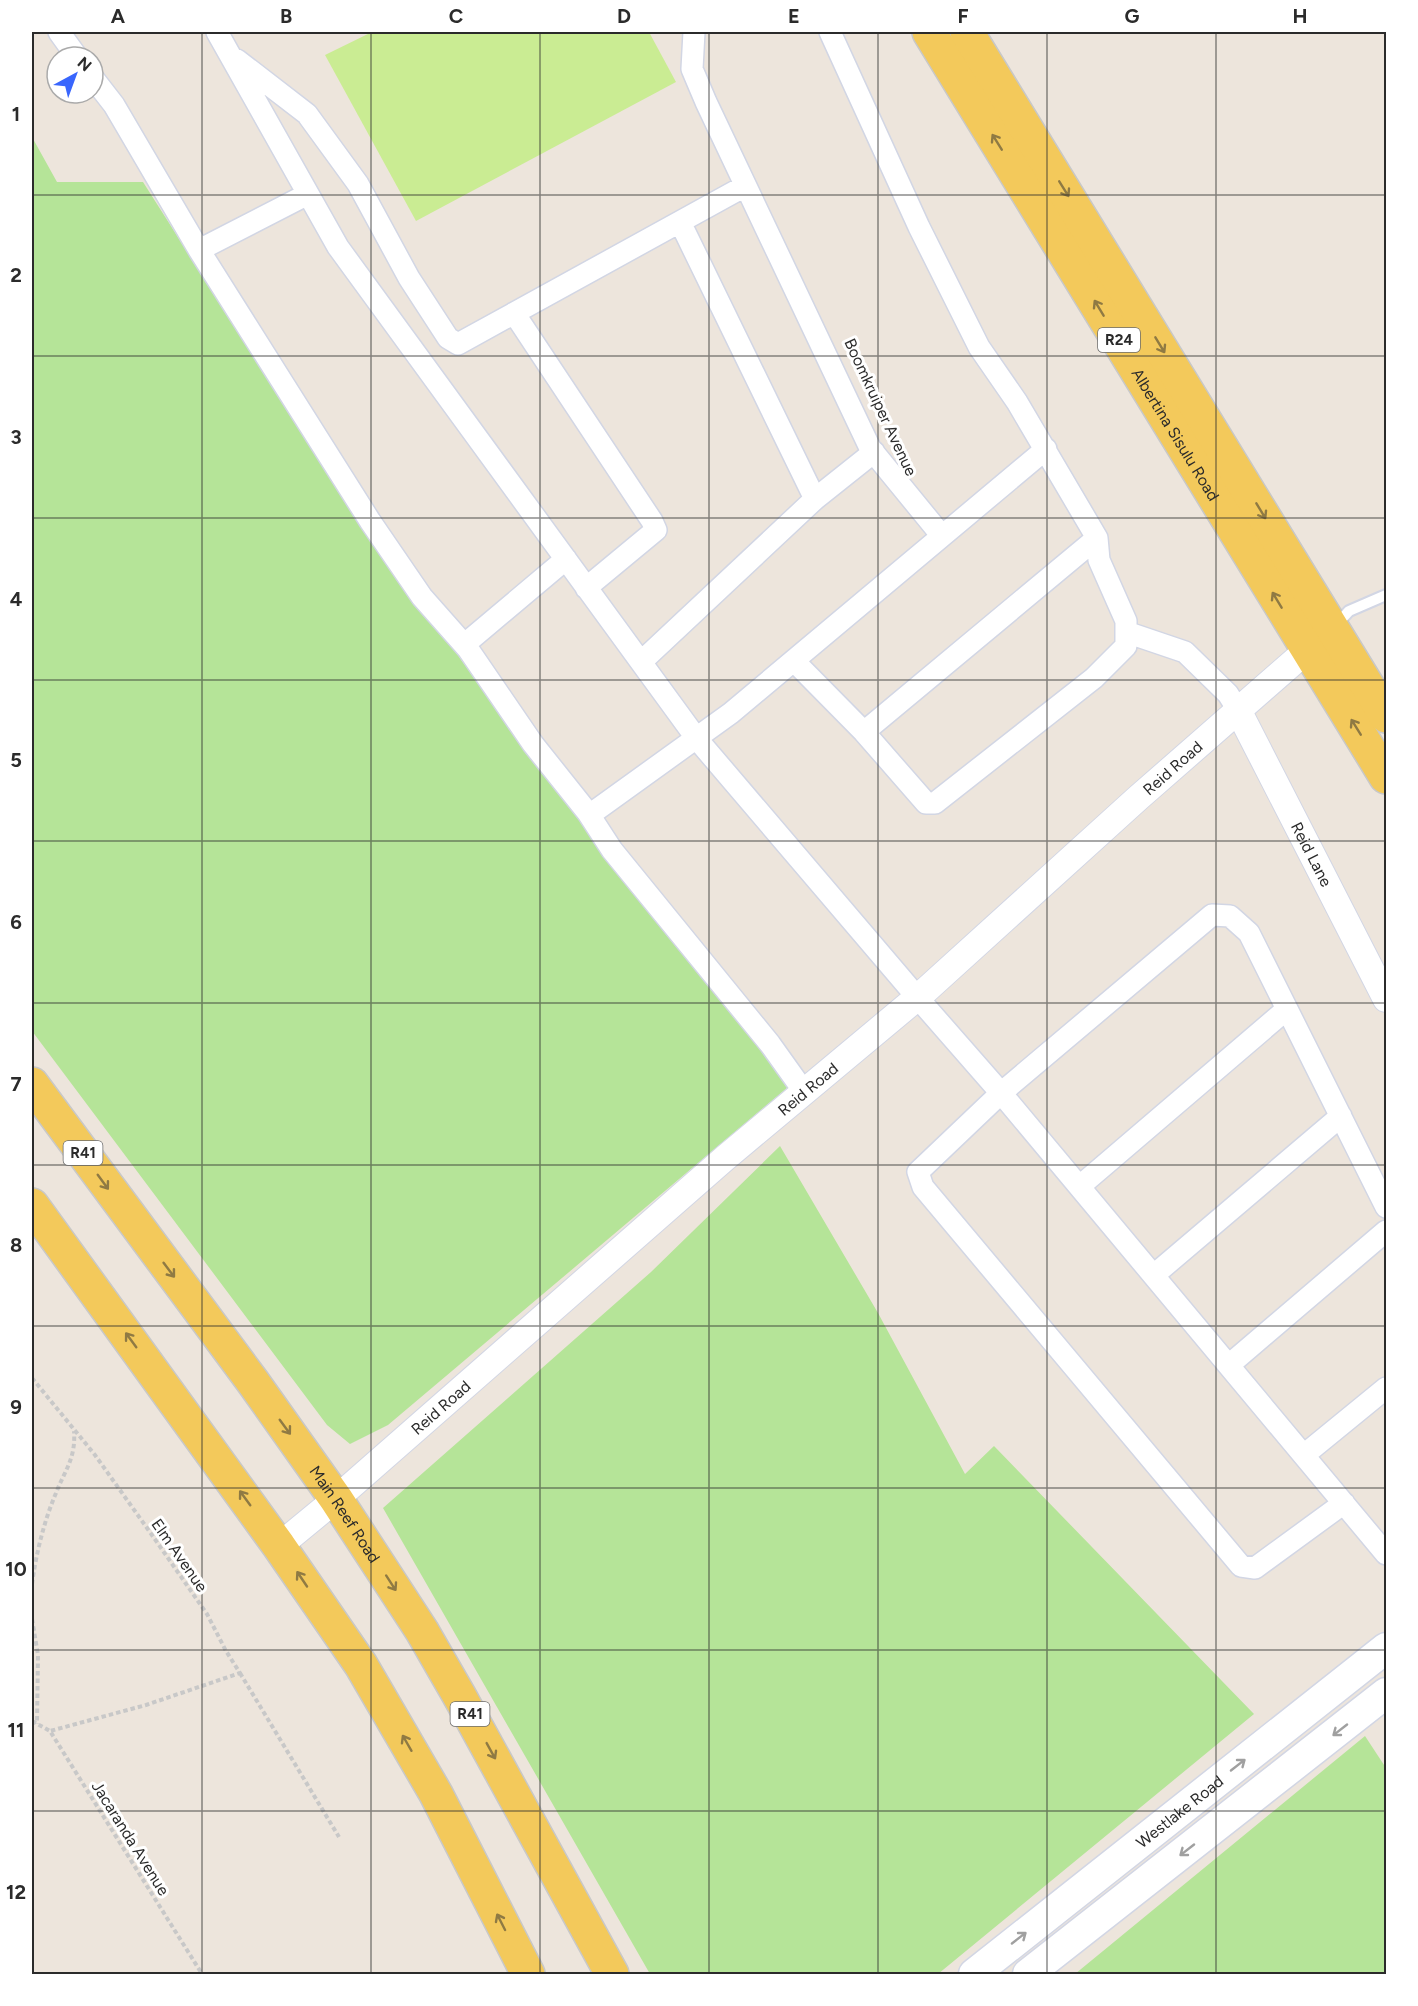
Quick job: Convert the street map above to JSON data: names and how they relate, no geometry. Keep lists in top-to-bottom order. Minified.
{"streets":{"main road":["R24","Albertina Sisulu Road","R41","Main Reef Road","Westlake Road"],"street":["Reid Road","Reid Lane"],"path":["Elm Avenue","Jacaranda Avenue"]},"crossings":[["Albertina Sisulu Road","Reid Road"],["Reid Road","Reid Lane"],["Reid Road","Main Reef Road"]],"north":"top right","grid":{"columns":["A","B","C","D","E","F","G","H"],"rows":["1","2","3","4","5","6","7","8","9","10","11","12"]}}
